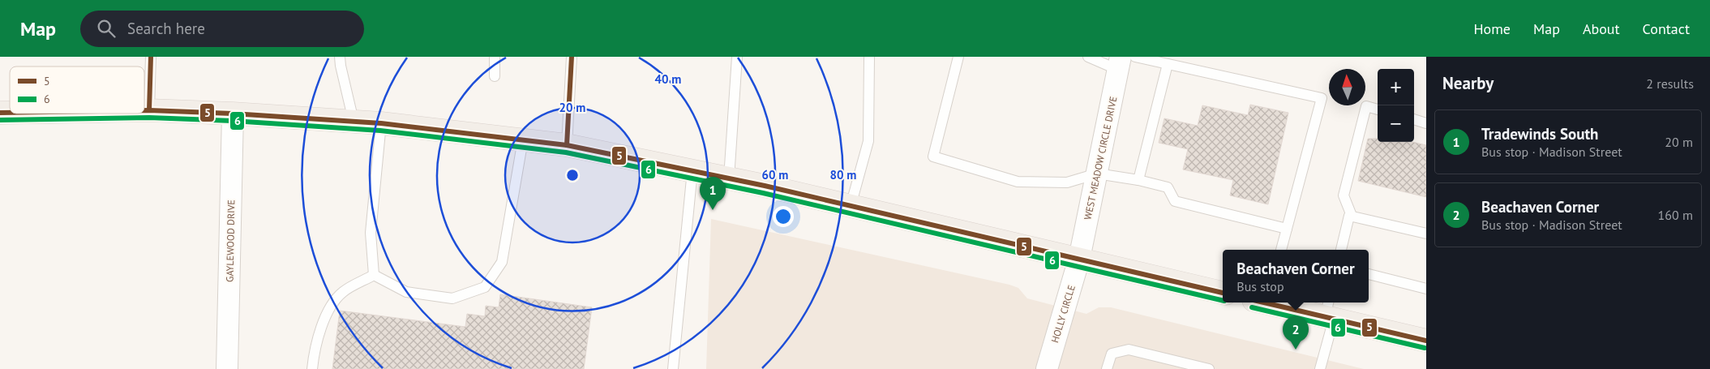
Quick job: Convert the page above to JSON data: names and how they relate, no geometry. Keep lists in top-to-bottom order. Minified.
{"streets":{"street":["WEST MEADOW CIRCLE DRIVE","GAYLEWOOD DRIVE","HOLLY CIRCLE"]},"crossings":[["WEST MEADOW CIRCLE DRIVE","HOLLY CIRCLE"]],"lines":["transit line 5","transit line 6"],"legend":["5","6"],"north":"top","page":{"header":"Map","search":"Search here","nav":["Home","Map","About","Contact"],"heading":["Nearby","2 results"],"map_buttons":["+","−"],"list":[{"mark":"1","name":"Tradewinds South","note":"Bus stop · Madison Street","value":"20 m"},{"mark":"2","name":"Beachaven Corner","note":"Bus stop · Madison Street","value":"160 m"}],"pins":["1","2"],"popup":["Beachaven Corner","Bus stop"]},"rings":["40 m","20 m","60 m","80 m"]}
